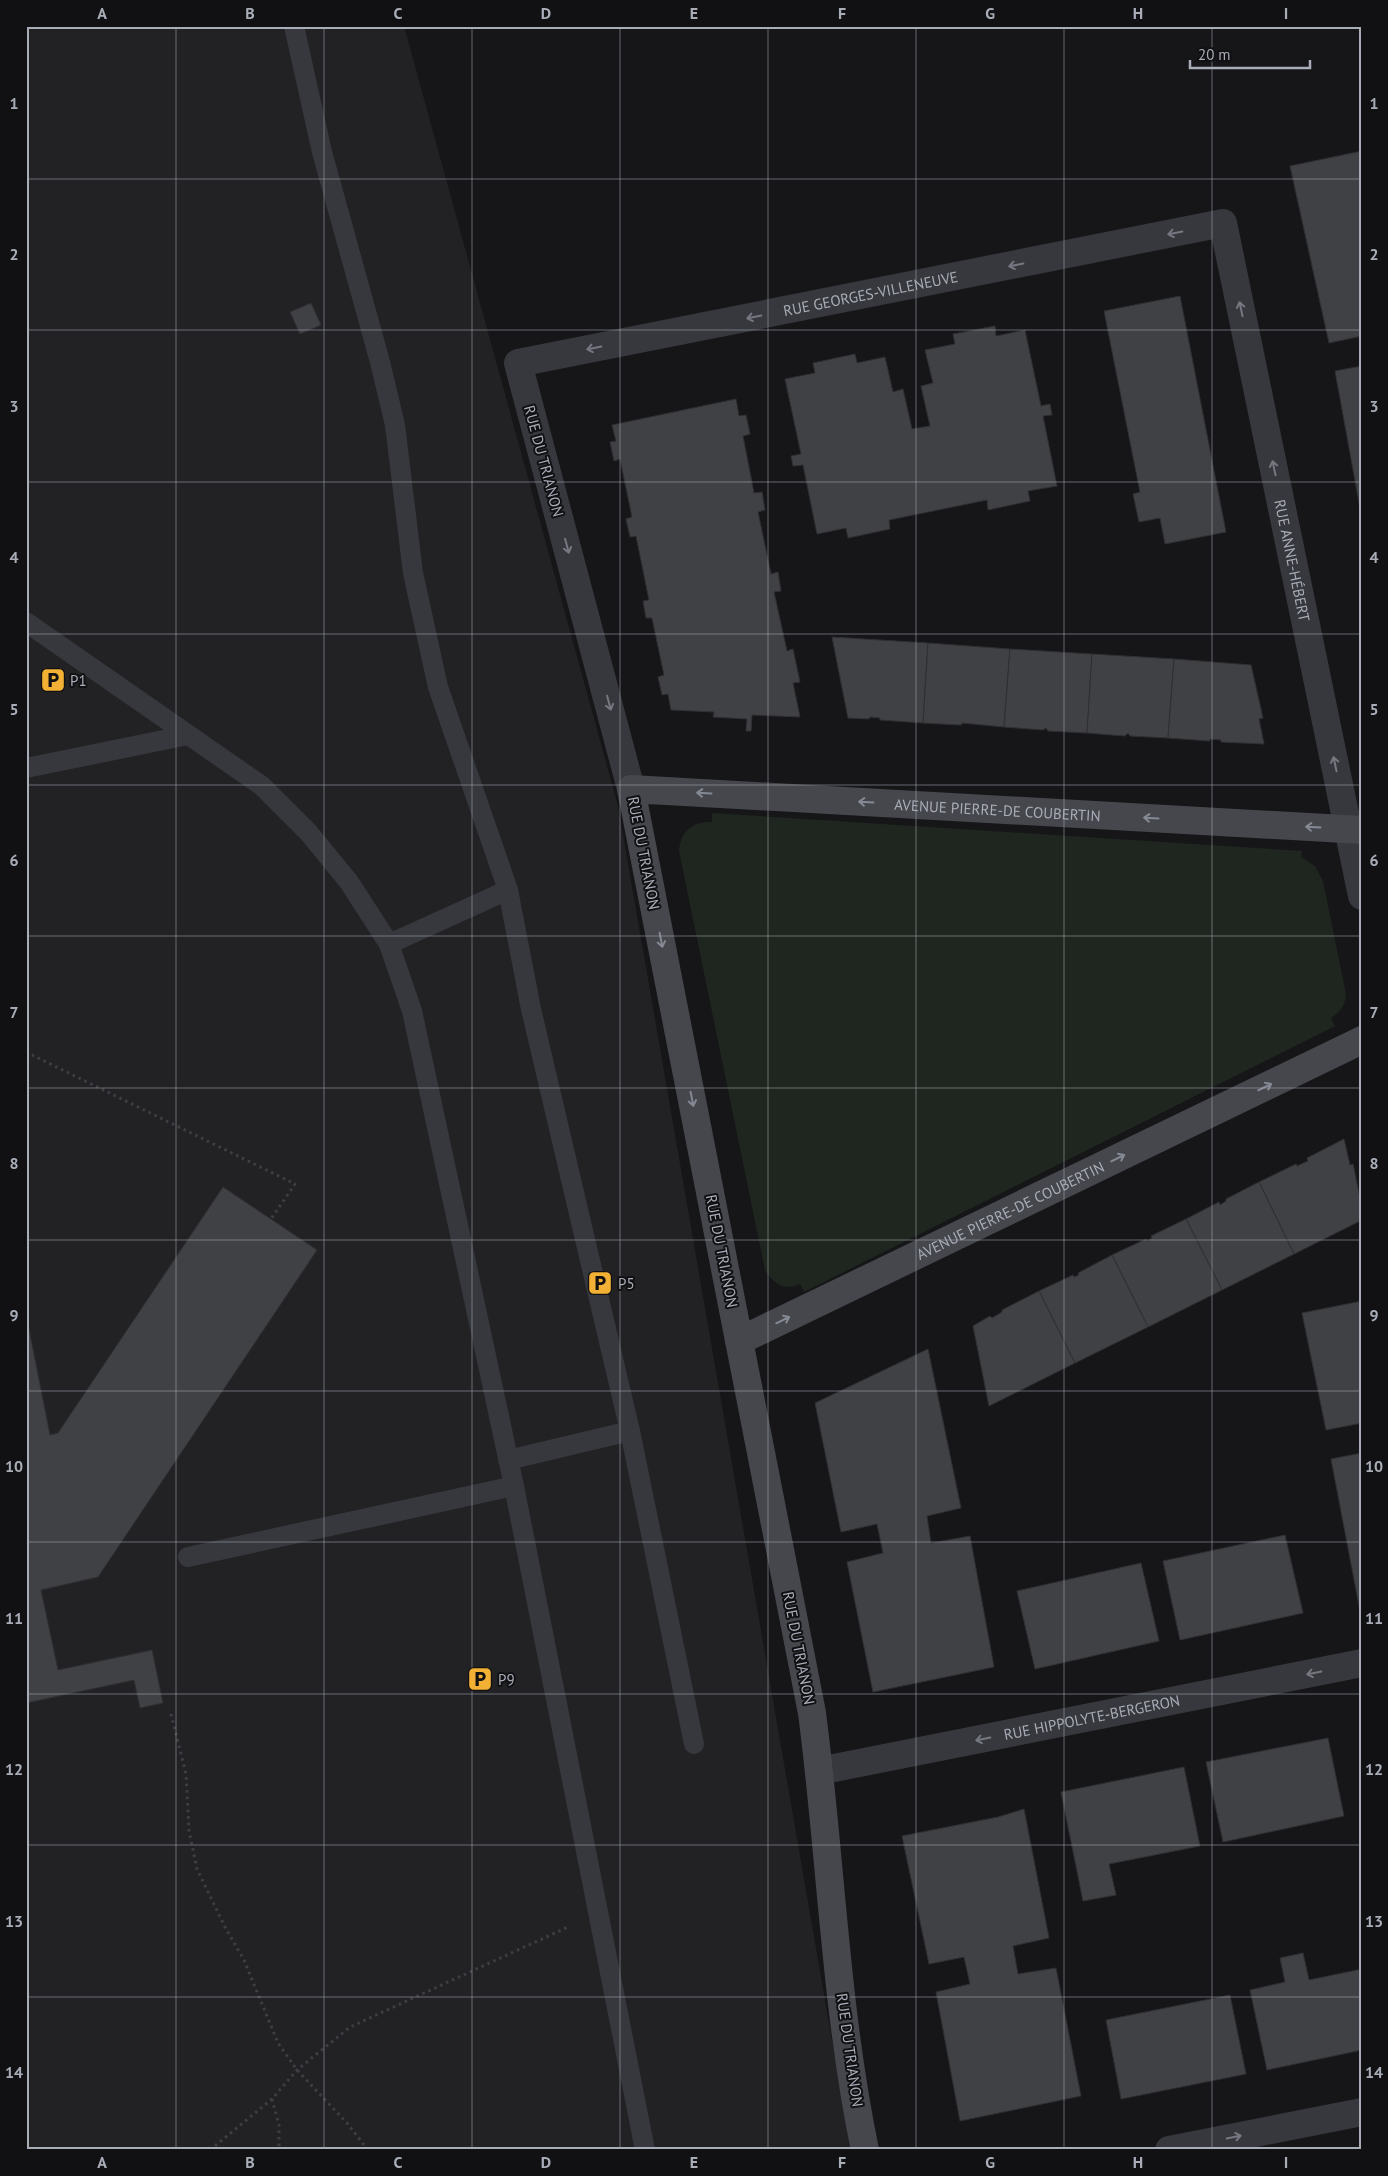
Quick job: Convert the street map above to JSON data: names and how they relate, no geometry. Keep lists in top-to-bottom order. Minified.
{"streets":{"street":["RUE GEORGES-VILLENEUVE","RUE DU TRIANON","RUE ANNE-HÉBERT","AVENUE PIERRE-DE COUBERTIN","RUE HIPPOLYTE-BERGERON"]},"crossings":[["RUE GEORGES-VILLENEUVE","RUE DU TRIANON"],["RUE GEORGES-VILLENEUVE","RUE ANNE-HÉBERT"],["RUE DU TRIANON","AVENUE PIERRE-DE COUBERTIN"],["RUE DU TRIANON","RUE HIPPOLYTE-BERGERON"],["RUE ANNE-HÉBERT","AVENUE PIERRE-DE COUBERTIN"]],"one_way":["RUE GEORGES-VILLENEUVE","RUE DU TRIANON","RUE ANNE-HÉBERT","RUE HIPPOLYTE-BERGERON"],"places":{"parking":["P1","P5","P9"]},"scale_bar":"20 m","grid":{"columns":["A","B","C","D","E","F","G","H","I"],"rows":["1","2","3","4","5","6","7","8","9","10","11","12","13","14"]}}
